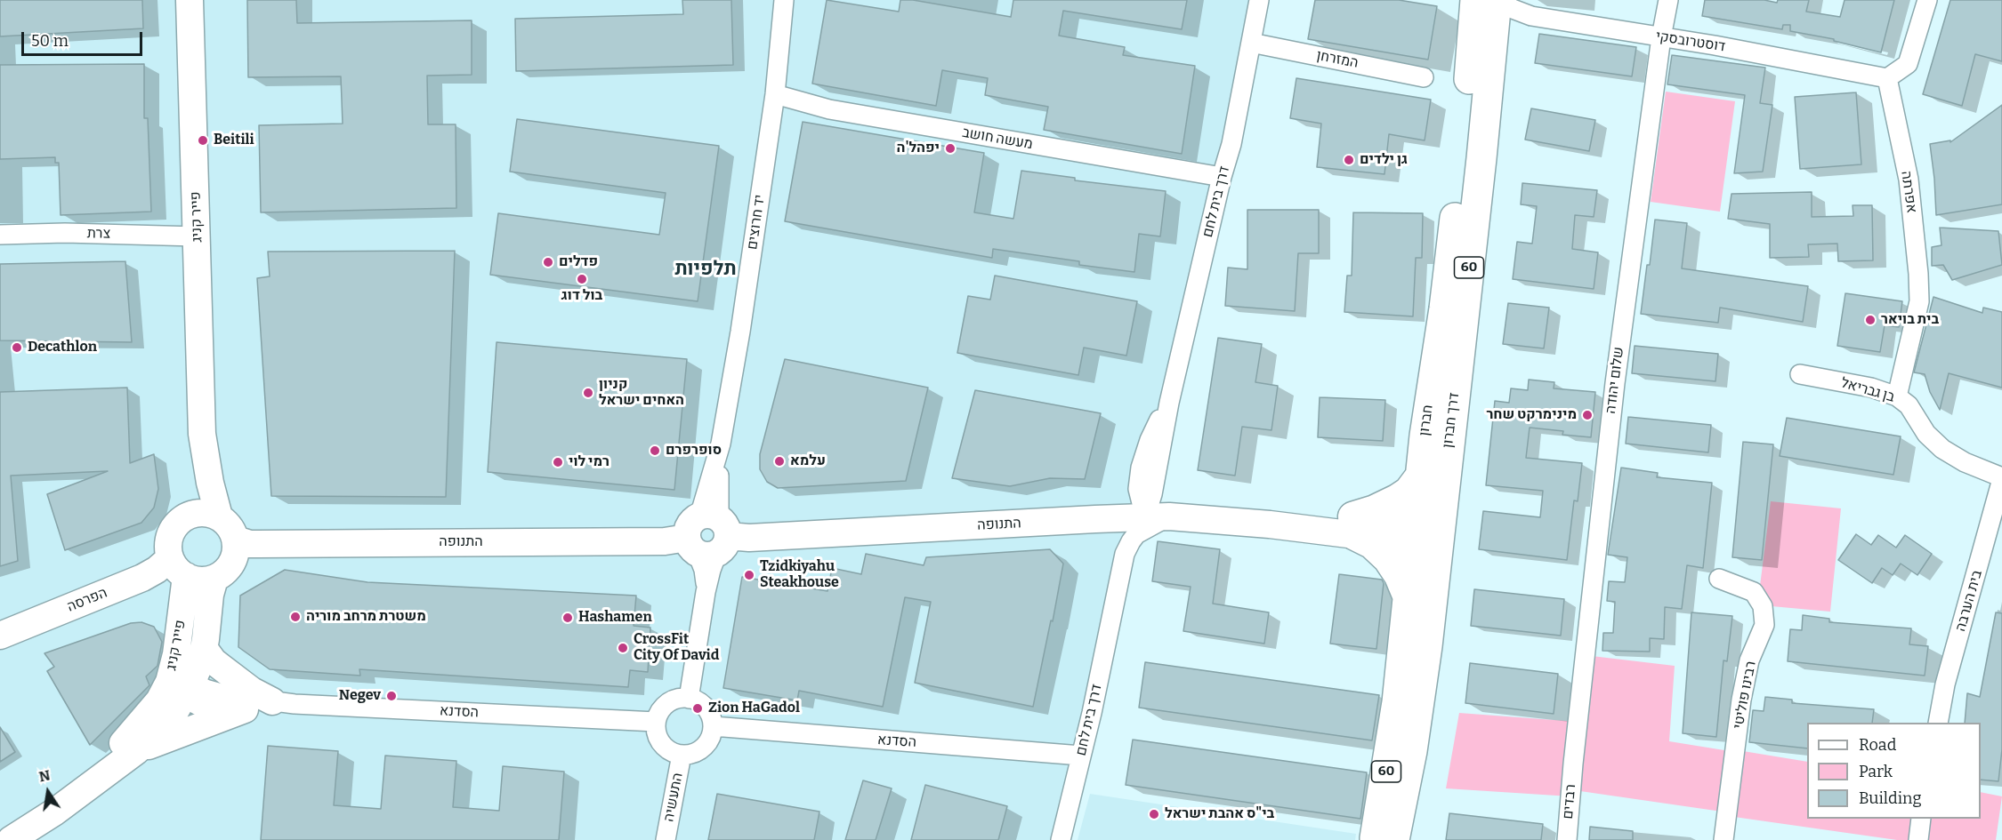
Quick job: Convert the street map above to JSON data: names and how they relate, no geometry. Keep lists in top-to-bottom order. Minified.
{"streets":{"highway":["60","חברון","דרך חברון"],"street":["דוסטרובסקי","המזרחן","מעשה חושב","אפרתה","דרך בית לחם","פייר קניג","יד חרוצים","צרת","שלום יהודה","בן גבריאל","התנופה","הפרסה","בית הערבה","רבינו פוליטי","הסדנא","התעשיה","רבדים"]},"crossings":[["דוסטרובסקי","אפרתה"],["דוסטרובסקי","שלום יהודה"],["דוסטרובסקי","דרך חברון"],["המזרחן","דרך בית לחם"],["מעשה חושב","דרך בית לחם"],["מעשה חושב","יד חרוצים"],["אפרתה","בן גבריאל"],["דרך בית לחם","התנופה"],["דרך בית לחם","הסדנא"],["פייר קניג","צרת"],["פייר קניג","התנופה"],["פייר קניג","הפרסה"],["פייר קניג","הסדנא"],["יד חרוצים","התנופה"],["יד חרוצים","הסדנא"],["יד חרוצים","התעשיה"],["שלום יהודה","רבדים"],["בן גבריאל","בית הערבה"],["חברון","דרך חברון"],["חברון","התנופה"],["דרך חברון","התנופה"],["התנופה","הפרסה"],["הסדנא","התעשיה"]],"districts":["תלפיות"],"places":["Beitili","יפהל'ה","גן ילדים","פדלים","בול דוג","בית בויאר","Decathlon","קניון האחים ישראל","מינימרקט שחר","סופרפרם","עלמא","רמי לוי","Tzidkiyahu Steakhouse","משטרת מרחב מוריה","Hashamen","CrossFit City Of David","Negev","Zion HaGadol","בי\"ס אהבת ישראל"],"legend":["Road","Park","Building"],"scale_bar":"50 m","north":"top"}
